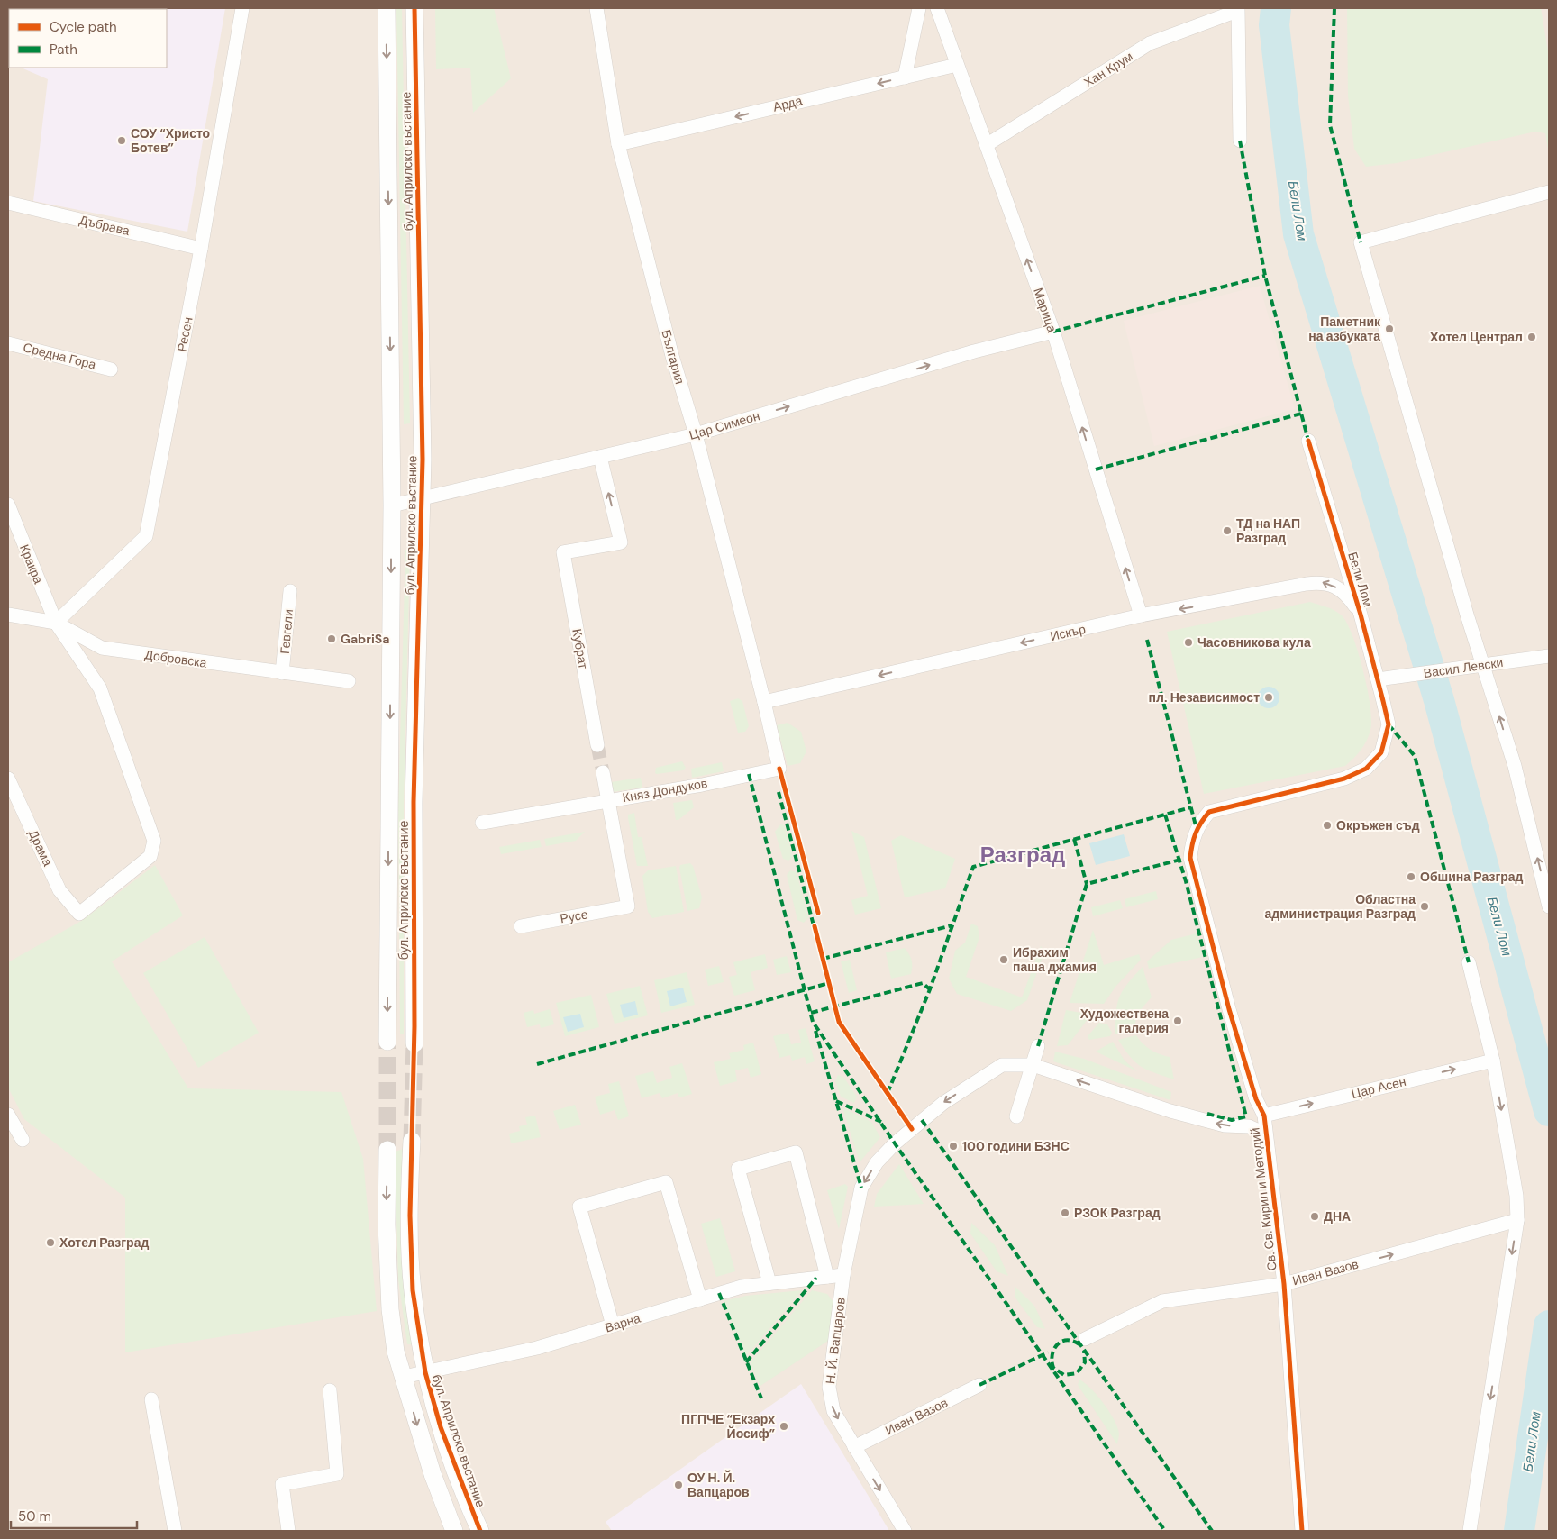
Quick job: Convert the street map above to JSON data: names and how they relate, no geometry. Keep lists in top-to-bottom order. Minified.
{"streets":{"street":["Хан Крум","Арда","бул. Априлско въстание","Дъбрава","Марица","Ресен","Средна Гора","България","Цар Симеон","Кракра","Бели Лом","Гевгели","Искър","Кубрат","Добровска","Васил Левски","Княз Дондуков","Драма","Русе","Цар Асен","Св. Св. Кирил и Методий","Иван Вазов","Варна","Н. Й. Вапцаров"]},"crossings":[["Хан Крум","Марица"],["Арда","Марица"],["Арда","България"],["бул. Априлско въстание","Цар Симеон"],["бул. Априлско въстание","Варна"],["Дъбрава","Ресен"],["Марица","Цар Симеон"],["Марица","Искър"],["Ресен","Кракра"],["Ресен","Добровска"],["България","Цар Симеон"],["България","Искър"],["България","Княз Дондуков"],["Цар Симеон","Кубрат"],["Кракра","Добровска"],["Кракра","Драма"],["Бели Лом","Искър"],["Бели Лом","Васил Левски"],["Бели Лом","Св. Св. Кирил и Методий"],["Гевгели","Добровска"],["Искър","Княз Дондуков"],["Княз Дондуков","Русе"],["Цар Асен","Св. Св. Кирил и Методий"],["Св. Св. Кирил и Методий","Иван Вазов"],["Св. Св. Кирил и Методий","Н. Й. Вапцаров"],["Иван Вазов","Н. Й. Вапцаров"],["Варна","Н. Й. Вапцаров"]],"one_way":["Арда","Марица","Цар Симеон","Искър","Кубрат","Цар Асен","Иван Вазов"],"districts":["Разград"],"water":["Бели Лом"],"places":["СОУ “Христо Ботев”","Паметник на азбуката","Хотел Централ","ТД на НАП Разград","GabriSa","Часовникова кула","пл. Независимост","Окръжен съд","Обшина Разград","Областна администрация Разград","Ибрахим паша джамия","Художествена галерия","100 години БЗНС","РЗОК Разград","ДНА","Хотел Разград","ПГПЧЕ “Екзарх Йосиф”","ОУ Н. Й. Вапцаров"],"legend":["Cycle path","Path"],"scale_bar":"50 m"}
